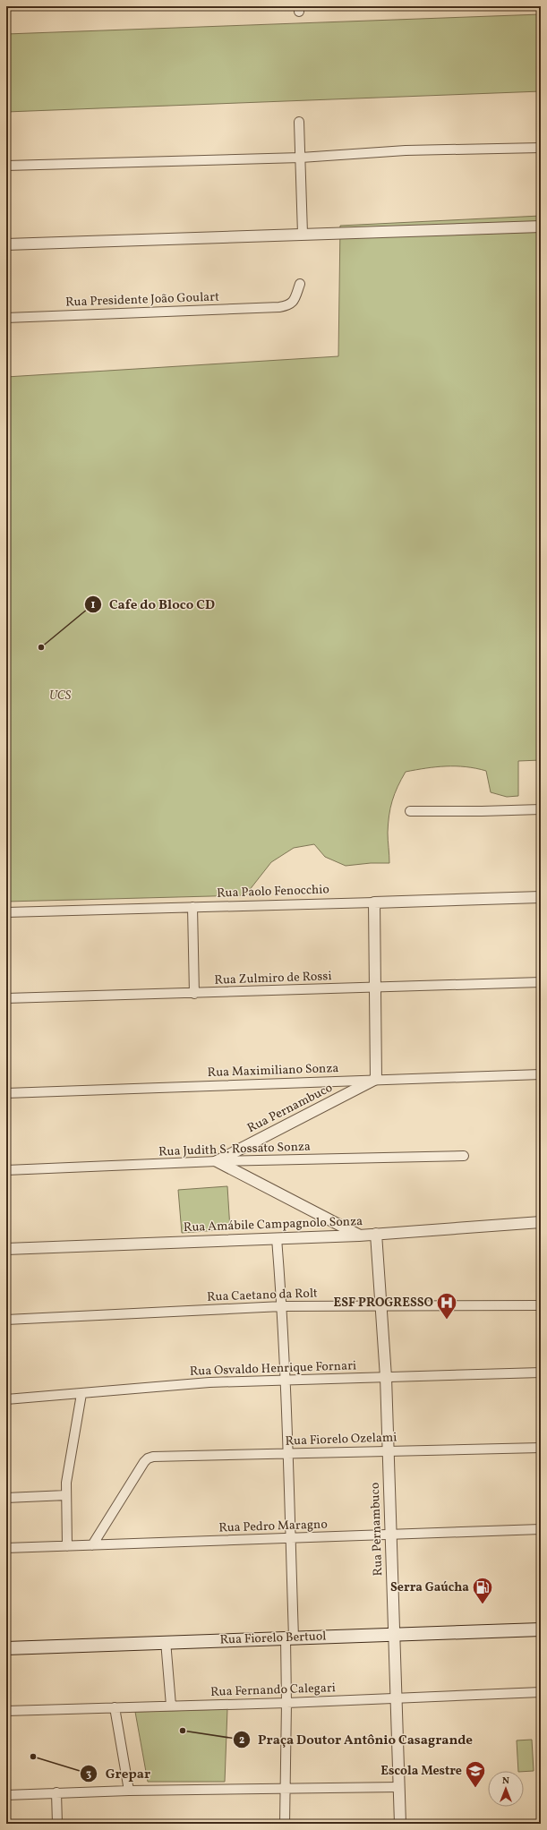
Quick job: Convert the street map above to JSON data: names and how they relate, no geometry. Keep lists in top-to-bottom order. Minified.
{"streets":{"main road":["Rua Fiorelo Bertuol"],"street":["Rua Presidente João Goulart","Rua Paolo Fenocchio","Rua Zulmiro de Rossi","Rua Maximiliano Sonza","Rua Pernambuco","Rua Judith S. Rossato Sonza","Rua Amábile Campagnolo Sonza","Rua Caetano da Rolt","Rua Osvaldo Henrique Fornari","Rua Fiorelo Ozelami","Rua Pedro Maragno","Rua Fernando Calegari"]},"crossings":[["Rua Maximiliano Sonza","Rua Pernambuco"],["Rua Pernambuco","Rua Judith S. Rossato Sonza"],["Rua Pernambuco","Rua Amábile Campagnolo Sonza"],["Rua Pernambuco","Rua Caetano da Rolt"],["Rua Pernambuco","Rua Osvaldo Henrique Fornari"],["Rua Pernambuco","Rua Fiorelo Ozelami"],["Rua Pernambuco","Rua Pedro Maragno"],["Rua Pernambuco","Rua Fiorelo Bertuol"],["Rua Pernambuco","Rua Fernando Calegari"],["Rua Fiorelo Ozelami","Rua Pedro Maragno"]],"parks":["UCS"],"places":{"other":["Cafe do Bloco CD","Praça Doutor Antônio Casagrande","Grepar"],"hospital":["ESF PROGRESSO"],"fuel station":["Serra Gaúcha"],"school or university":["Escola Mestre"]},"north":"top"}
